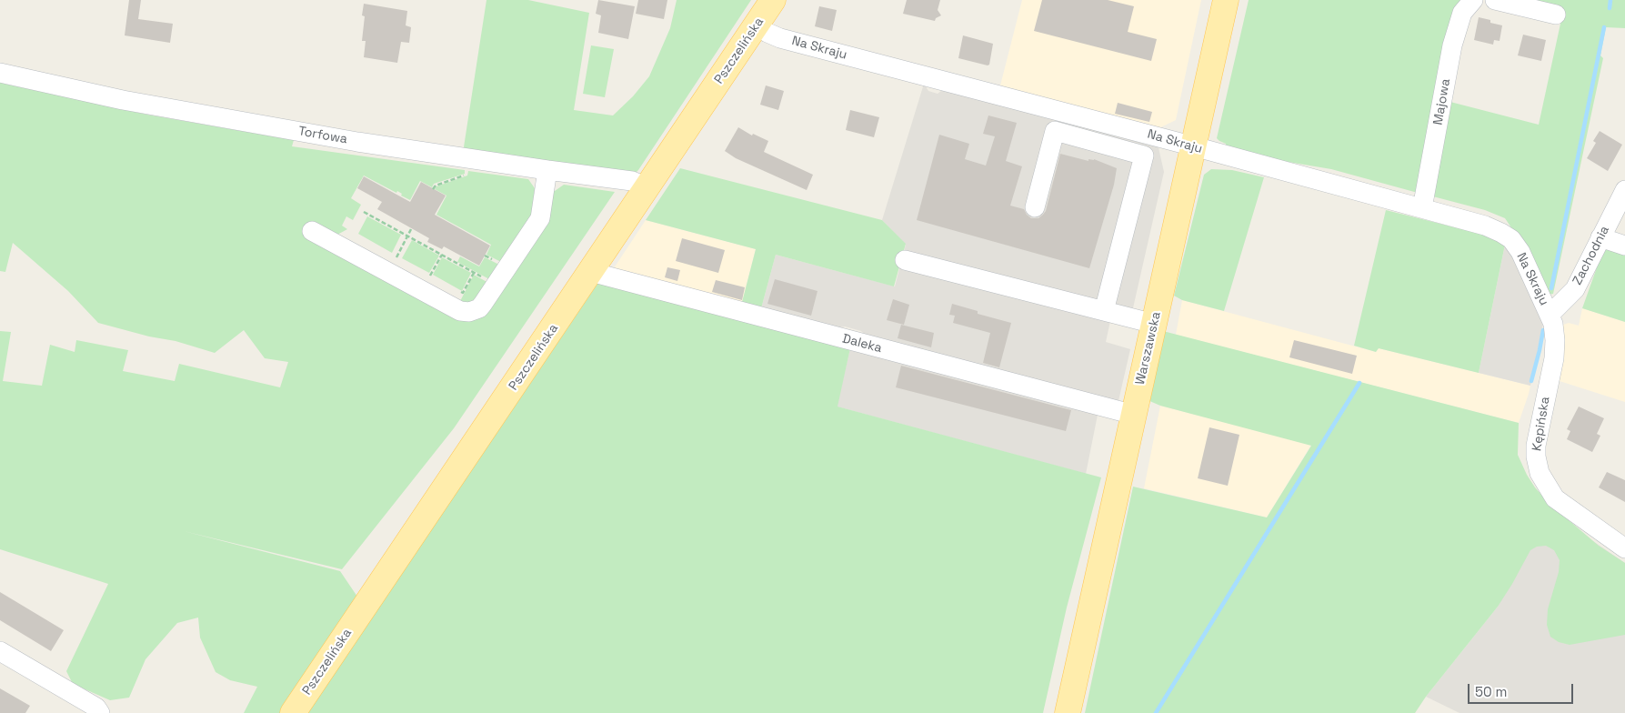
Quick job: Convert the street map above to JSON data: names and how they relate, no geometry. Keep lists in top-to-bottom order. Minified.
{"streets":{"main road":["Pszczelińska","Warszawska"],"street":["Na Skraju","Majowa","Torfowa","Zachodnia","Daleka","Kępińska"]},"crossings":[["Na Skraju","Pszczelińska"],["Na Skraju","Majowa"],["Na Skraju","Zachodnia"],["Na Skraju","Warszawska"],["Na Skraju","Kępińska"],["Pszczelińska","Torfowa"],["Pszczelińska","Daleka"],["Zachodnia","Kępińska"],["Daleka","Warszawska"]],"scale_bar":"50 m"}
